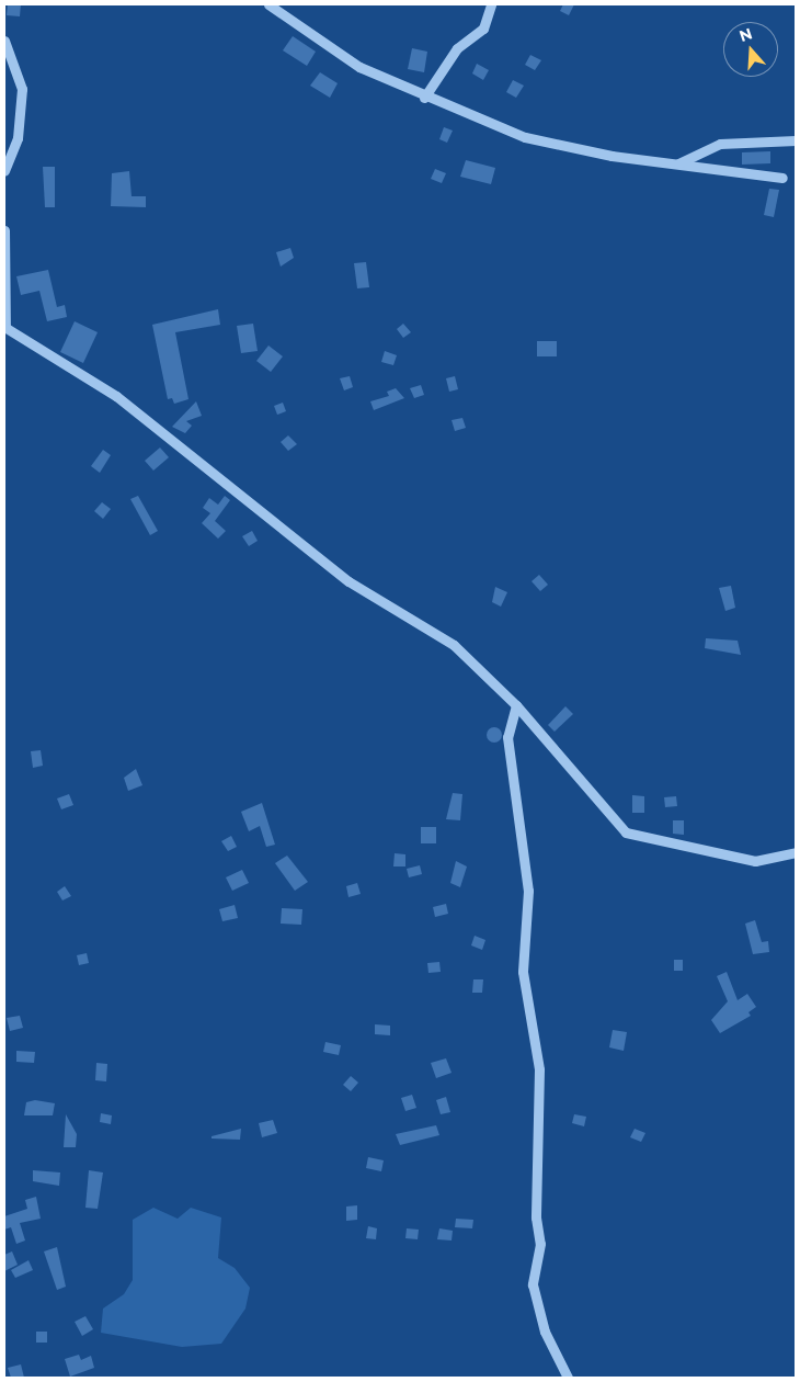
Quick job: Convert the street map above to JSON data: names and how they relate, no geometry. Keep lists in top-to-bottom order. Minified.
{"north":"top"}
